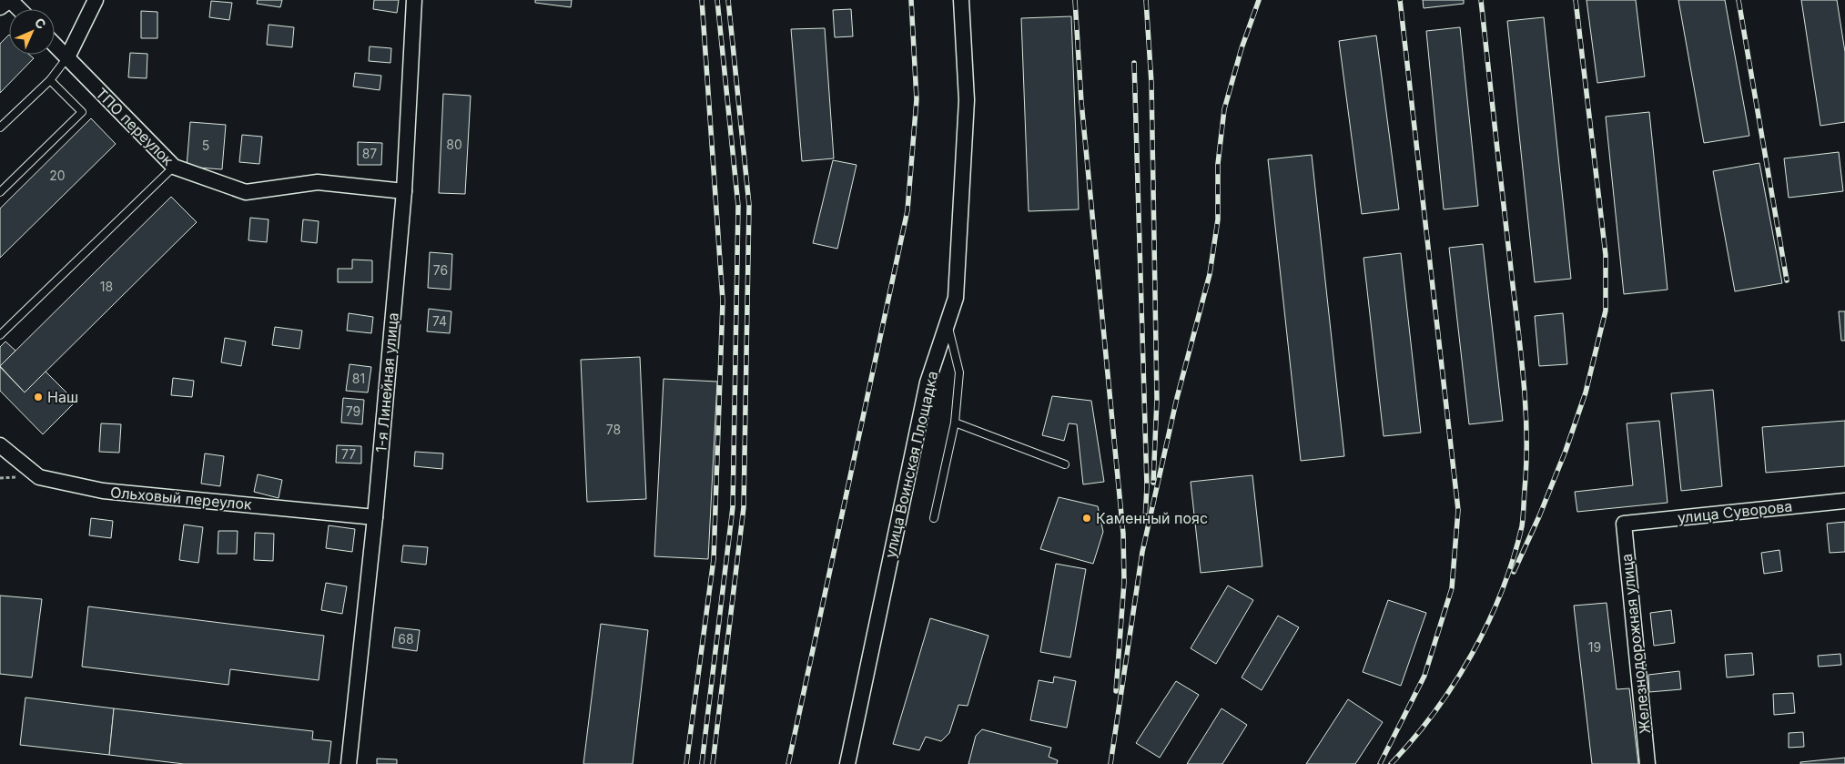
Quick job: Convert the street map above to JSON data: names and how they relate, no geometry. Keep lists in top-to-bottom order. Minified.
{"streets":{"street":["ТПО переулок","1-я Линейная улица","улица Воинская Площадка","Ольховый переулок","улица Суворова","Железнодорожная улица"]},"crossings":[["ТПО переулок","1-я Линейная улица"],["1-я Линейная улица","Ольховый переулок"],["улица Суворова","Железнодорожная улица"]],"places":["Наш","Каменный пояс"],"house_numbers":["80","5","87","20","76","18","74","81","79","78","77","68","19"],"north":"top right"}
